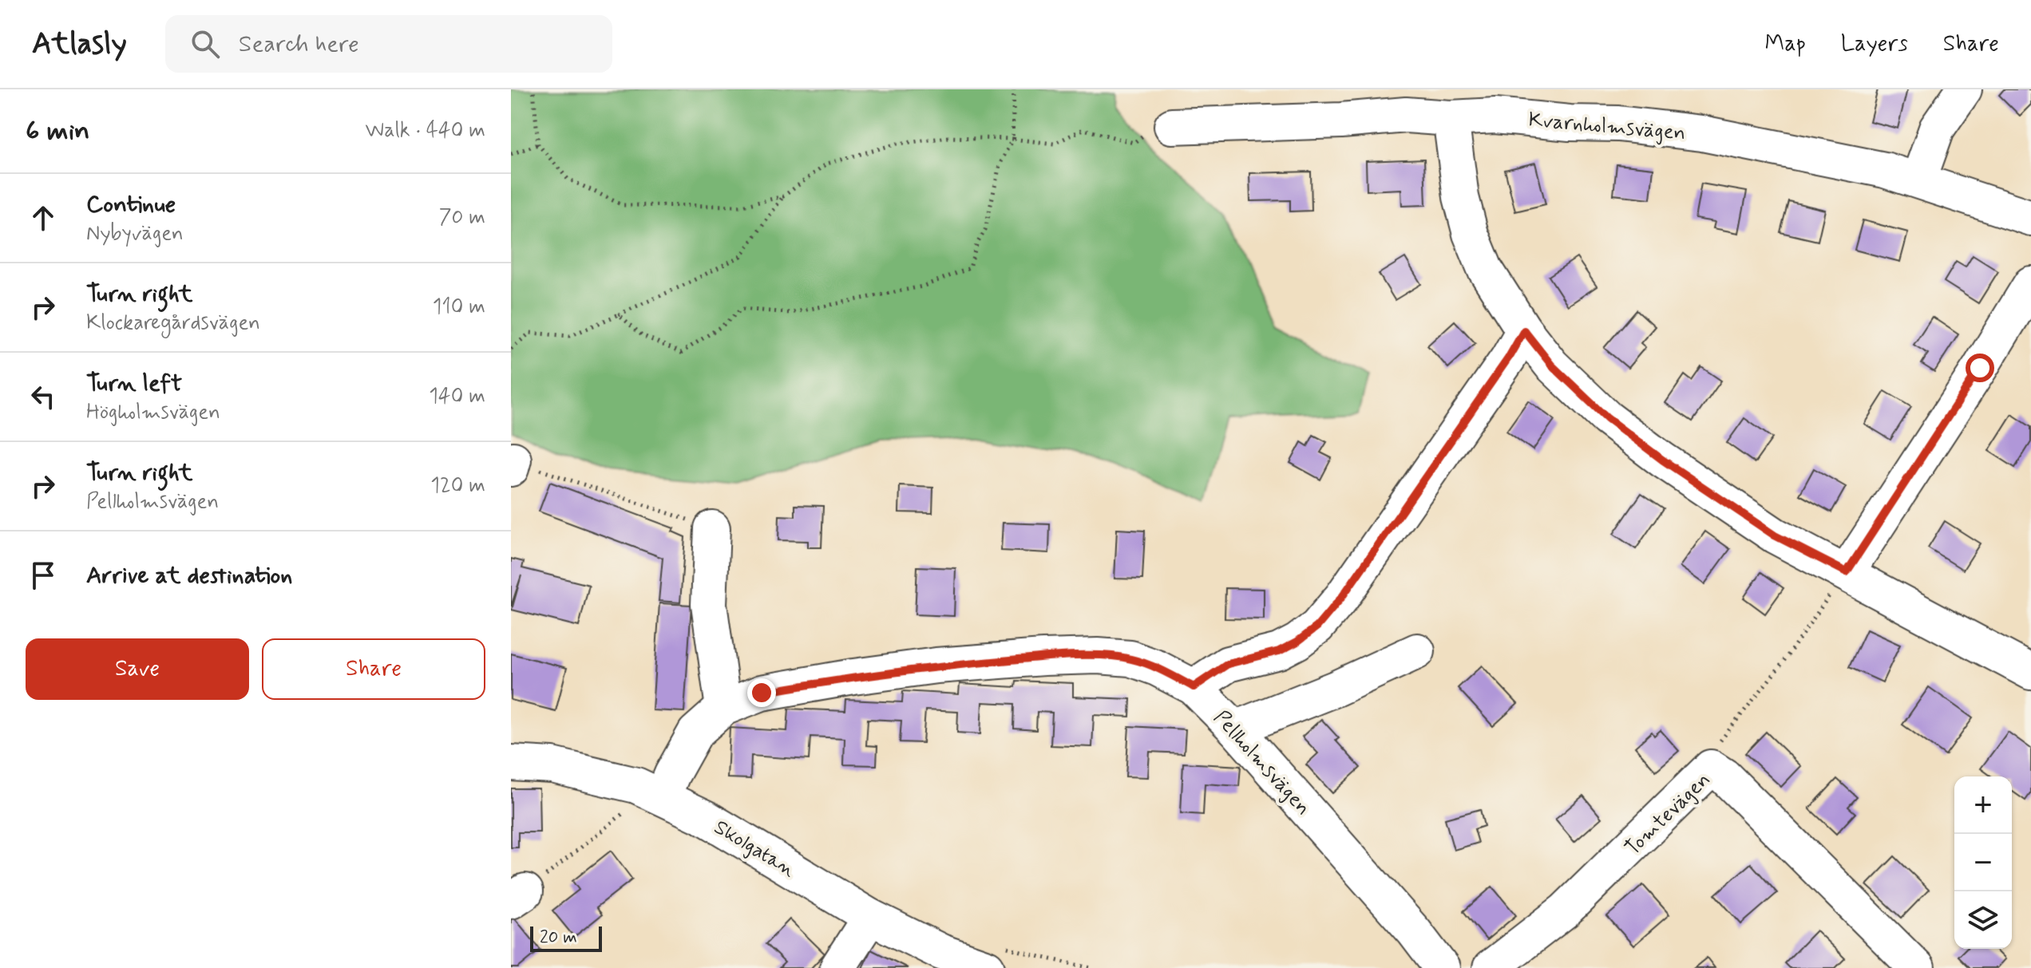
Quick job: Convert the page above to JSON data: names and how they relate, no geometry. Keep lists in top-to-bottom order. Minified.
{"streets":{"street":["Kvarnholmsvägen","Pellholmsvägen","Tomtevägen","Skolgatan"]},"crossings":[["Pellholmsvägen","Skolgatan"]],"scale_bar":"20 m","page":{"header":"Atlasly","search":"Search here","nav":["Map","Layers","Share"],"heading":["6 min","Walk · 440 m"],"list":[["Continue","Nybyvägen","70 m"],["Turn right","Klockaregårdsvägen","110 m"],["Turn left","Högholmsvägen","140 m"],["Turn right","Pellholmsvägen","120 m"],"Arrive at destination"],"buttons":["Save","Share"],"map_buttons":["+","−"],"scale":"20 m"}}
